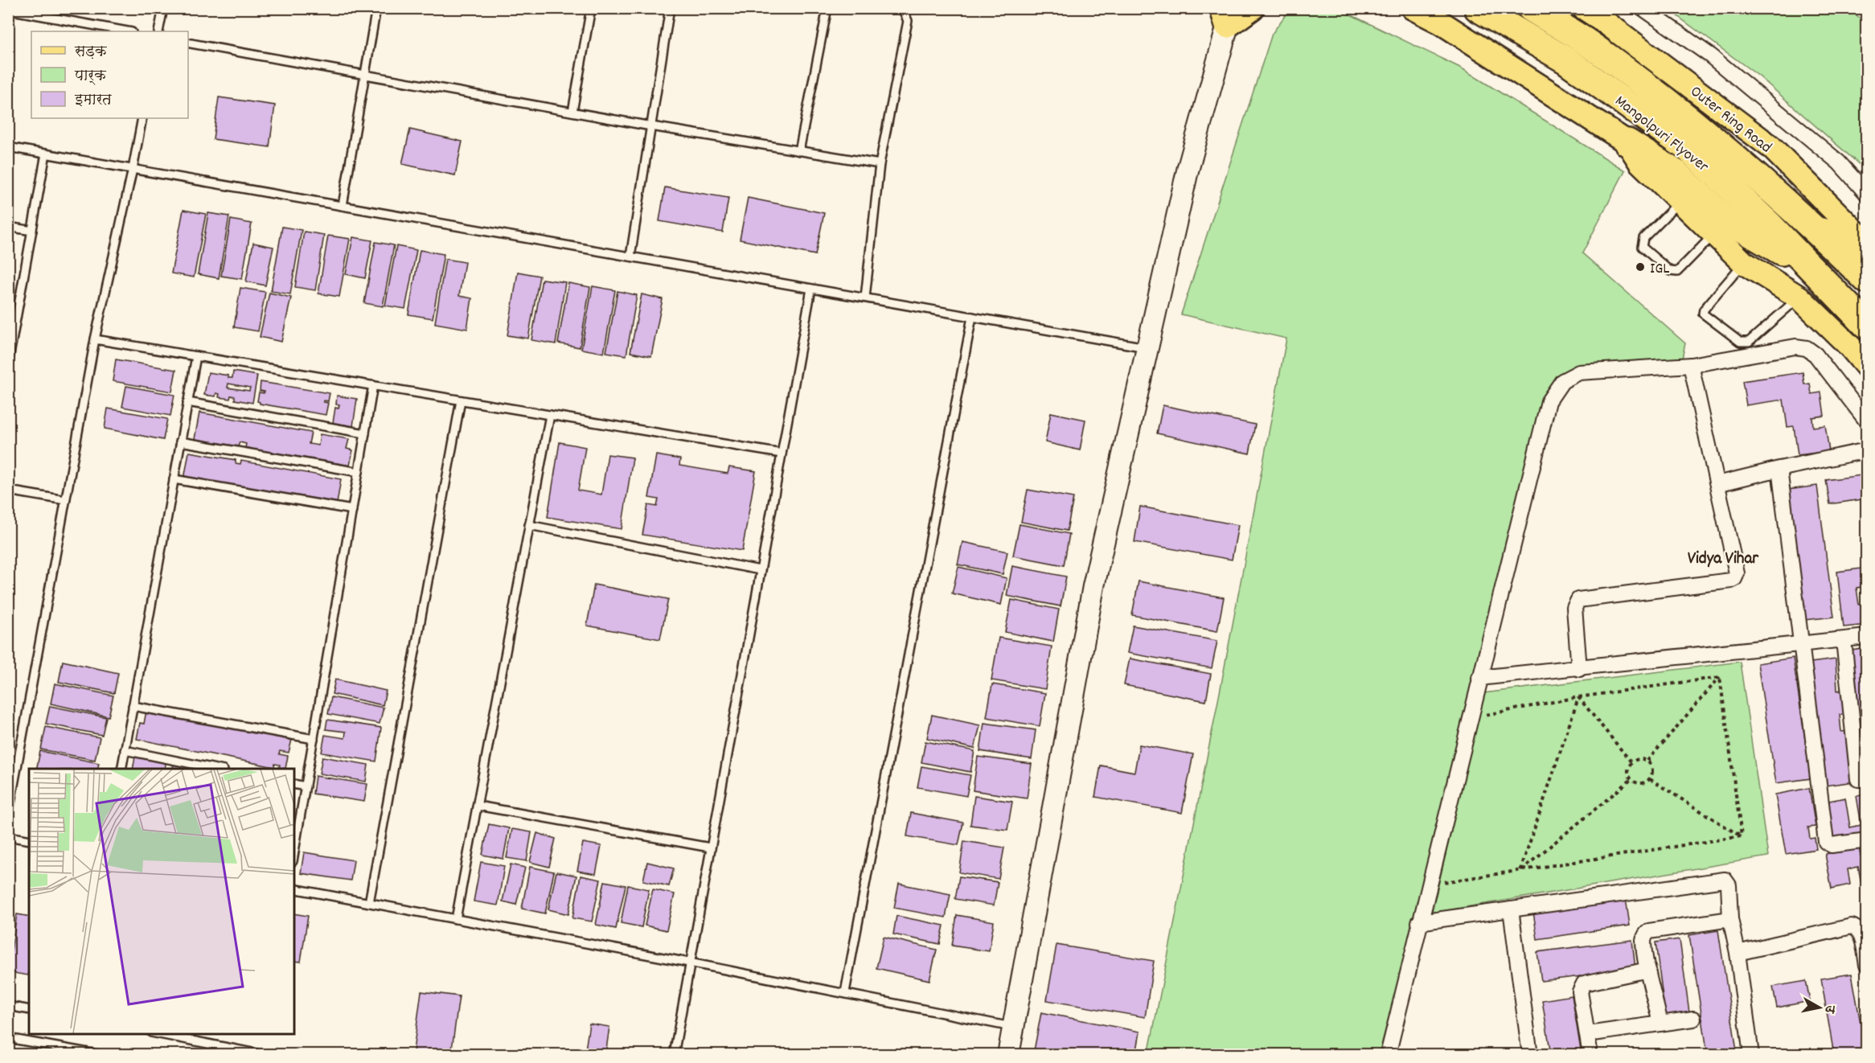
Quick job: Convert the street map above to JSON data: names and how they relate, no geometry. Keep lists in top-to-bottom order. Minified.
{"streets":{"highway":["Mangolpuri Flyover"],"main road":["Outer Ring Road"]},"districts":["Vidya Vihar"],"places":["IGL"],"legend":["सड़क","पार्क","इमारत"],"north":"right"}
